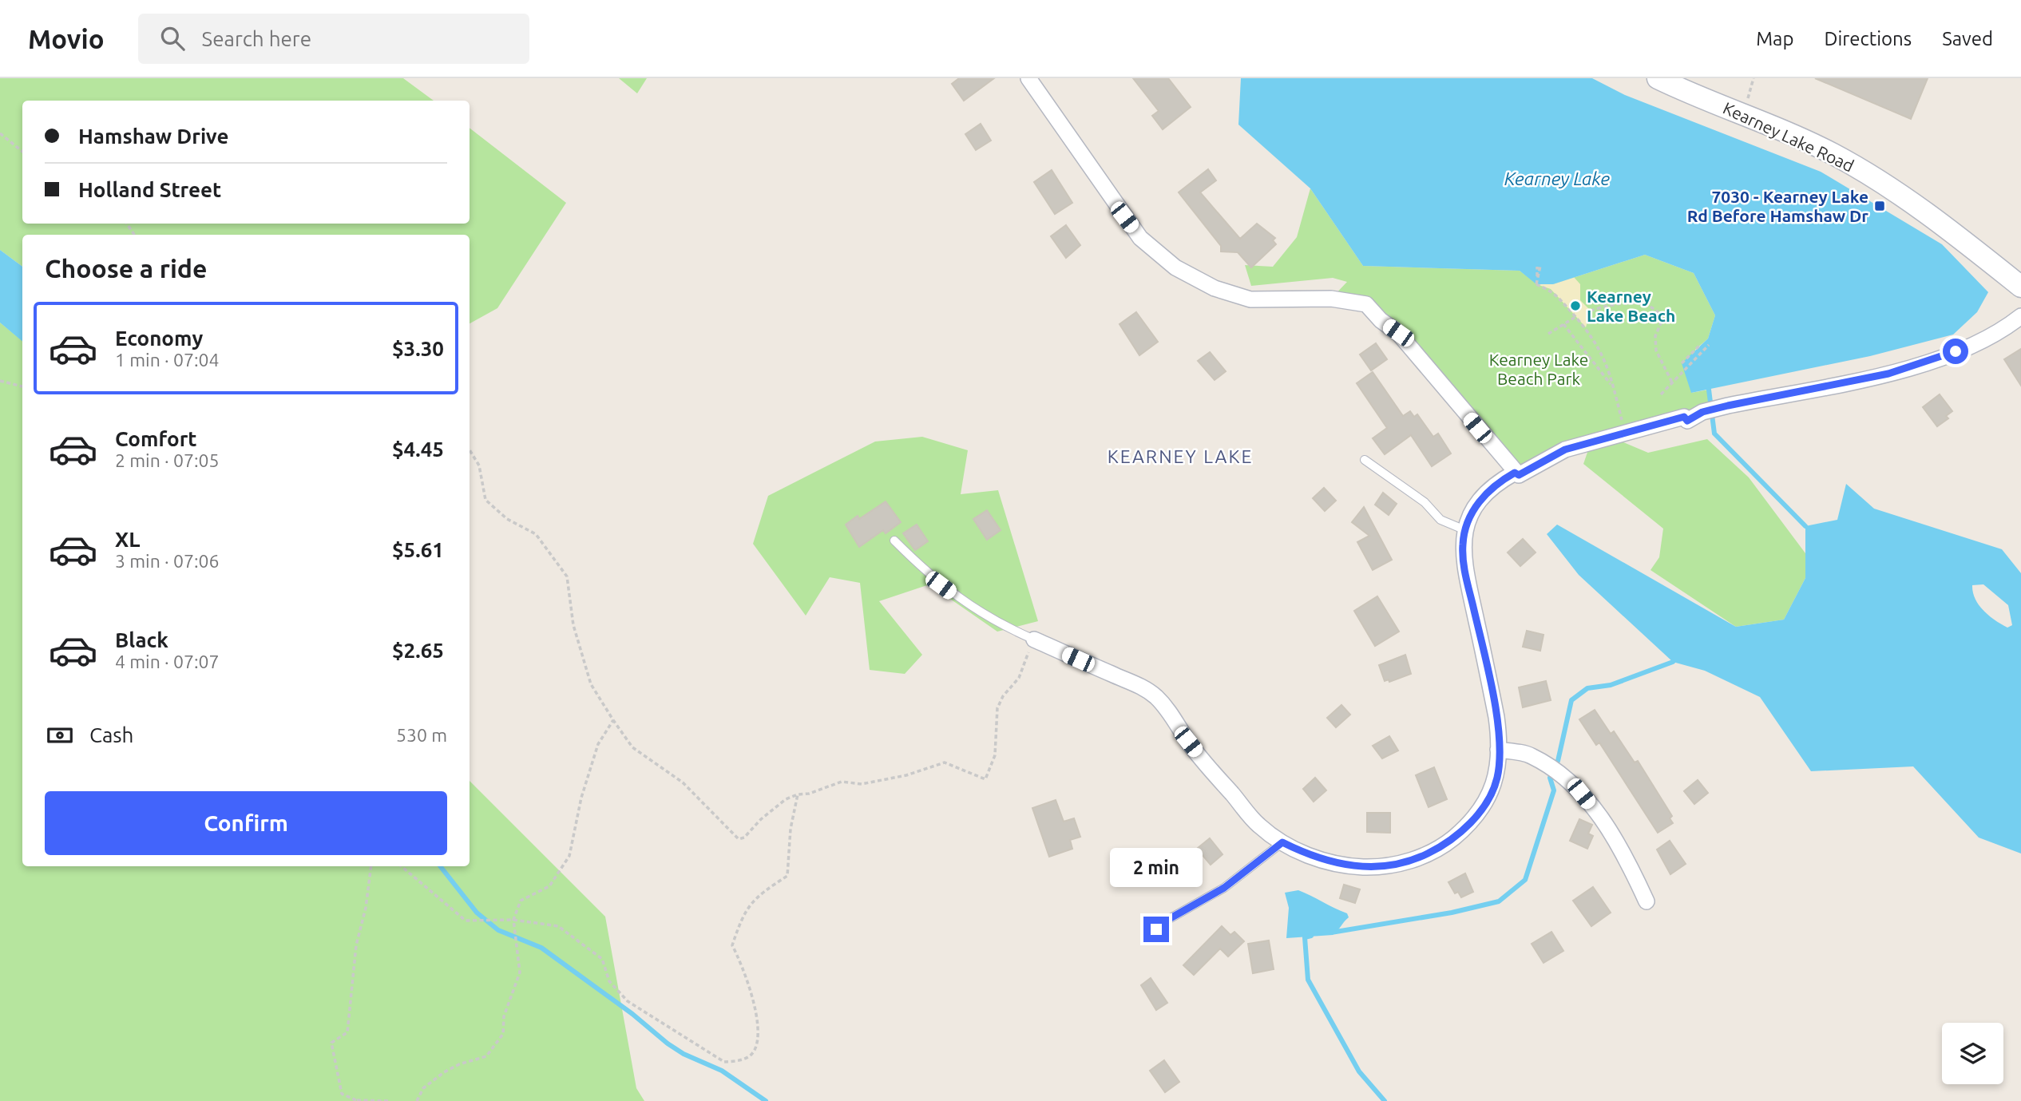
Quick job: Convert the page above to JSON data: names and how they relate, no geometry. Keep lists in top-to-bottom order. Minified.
{"streets":{"main road":["Kearney Lake Road"]},"districts":["KEARNEY LAKE"],"water":["Kearney Lake"],"parks":["Kearney Lake Beach Park"],"places":{"transit":["7030 - Kearney Lake Rd Before Hamshaw Dr"],"other":["Kearney Lake Beach"]},"page":{"header":"Movio","search":"Search here","nav":["Map","Directions","Saved"],"banner":["Hamshaw Drive","Holland Street"],"heading":"Choose a ride","list":[{"name":"Economy","note":"1 min · 07:04","value":"$3.30"},{"name":"Comfort","note":"2 min · 07:05","value":"$4.45"},{"name":"XL","note":"3 min · 07:06","value":"$5.61"},{"name":"Black","note":"4 min · 07:07","value":"$2.65"}],"pay":["Cash","530 m"],"buttons":"Confirm","bubble":"2 min"}}
